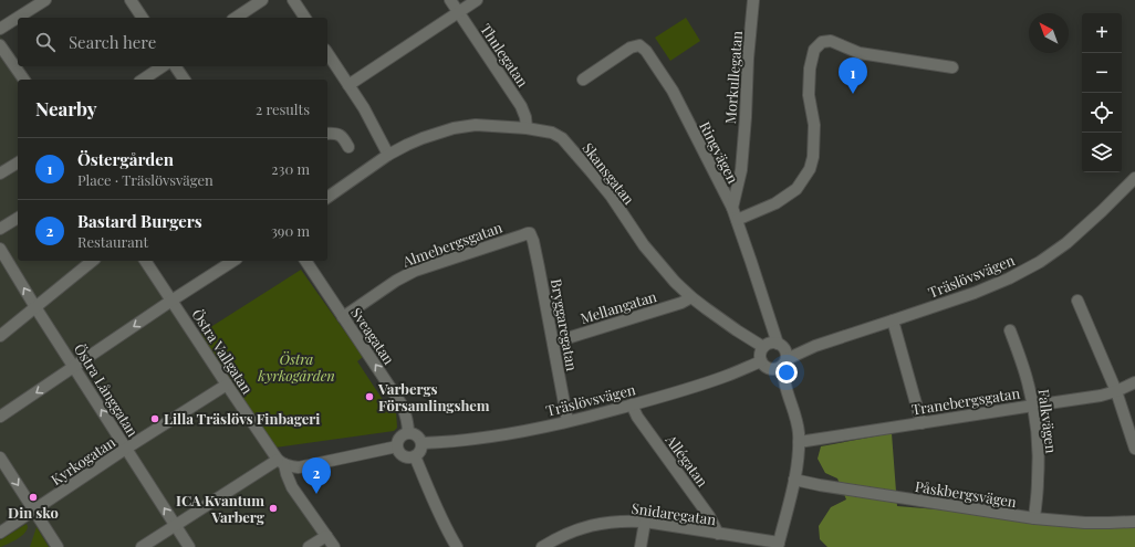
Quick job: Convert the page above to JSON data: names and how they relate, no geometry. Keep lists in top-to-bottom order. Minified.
{"streets":{"street":["Thulegatan","Morkullegatan","Ringvägen","Skansgatan","Almebergsgatan","Träslövsvägen","Mellangatan","Bryggaregatan","Sveagatan","Östra Vallgatan","Östra Långgatan","Tranebergsgatan","Falkvägen","Kyrkogatan","Allégatan","Påskbergsvägen","Snidaregatan"]},"crossings":[["Thulegatan","Skansgatan"],["Morkullegatan","Ringvägen"],["Ringvägen","Skansgatan"],["Ringvägen","Träslövsvägen"],["Ringvägen","Tranebergsgatan"],["Ringvägen","Påskbergsvägen"],["Ringvägen","Snidaregatan"],["Skansgatan","Träslövsvägen"],["Skansgatan","Mellangatan"],["Almebergsgatan","Bryggaregatan"],["Almebergsgatan","Sveagatan"],["Träslövsvägen","Bryggaregatan"],["Träslövsvägen","Sveagatan"],["Träslövsvägen","Allégatan"],["Mellangatan","Bryggaregatan"],["Östra Vallgatan","Kyrkogatan"],["Östra Långgatan","Kyrkogatan"],["Tranebergsgatan","Falkvägen"],["Falkvägen","Påskbergsvägen"],["Allégatan","Snidaregatan"]],"one_way":["Sveagatan","Östra Långgatan"],"parks":["Östra kyrkogården"],"places":["Varbergs Församlingshem","Lilla Träslövs Finbageri","Din sko","ICA Kvantum Varberg"],"north":"top left","page":{"map_buttons":["+","−"],"search":"Search here","pins":["1","2"],"heading":["Nearby","2 results"],"list":[{"mark":"1","name":"Östergården","note":"Place · Träslövsvägen","value":"230 m"},{"mark":"2","name":"Bastard Burgers","note":"Restaurant","value":"390 m"}]}}
